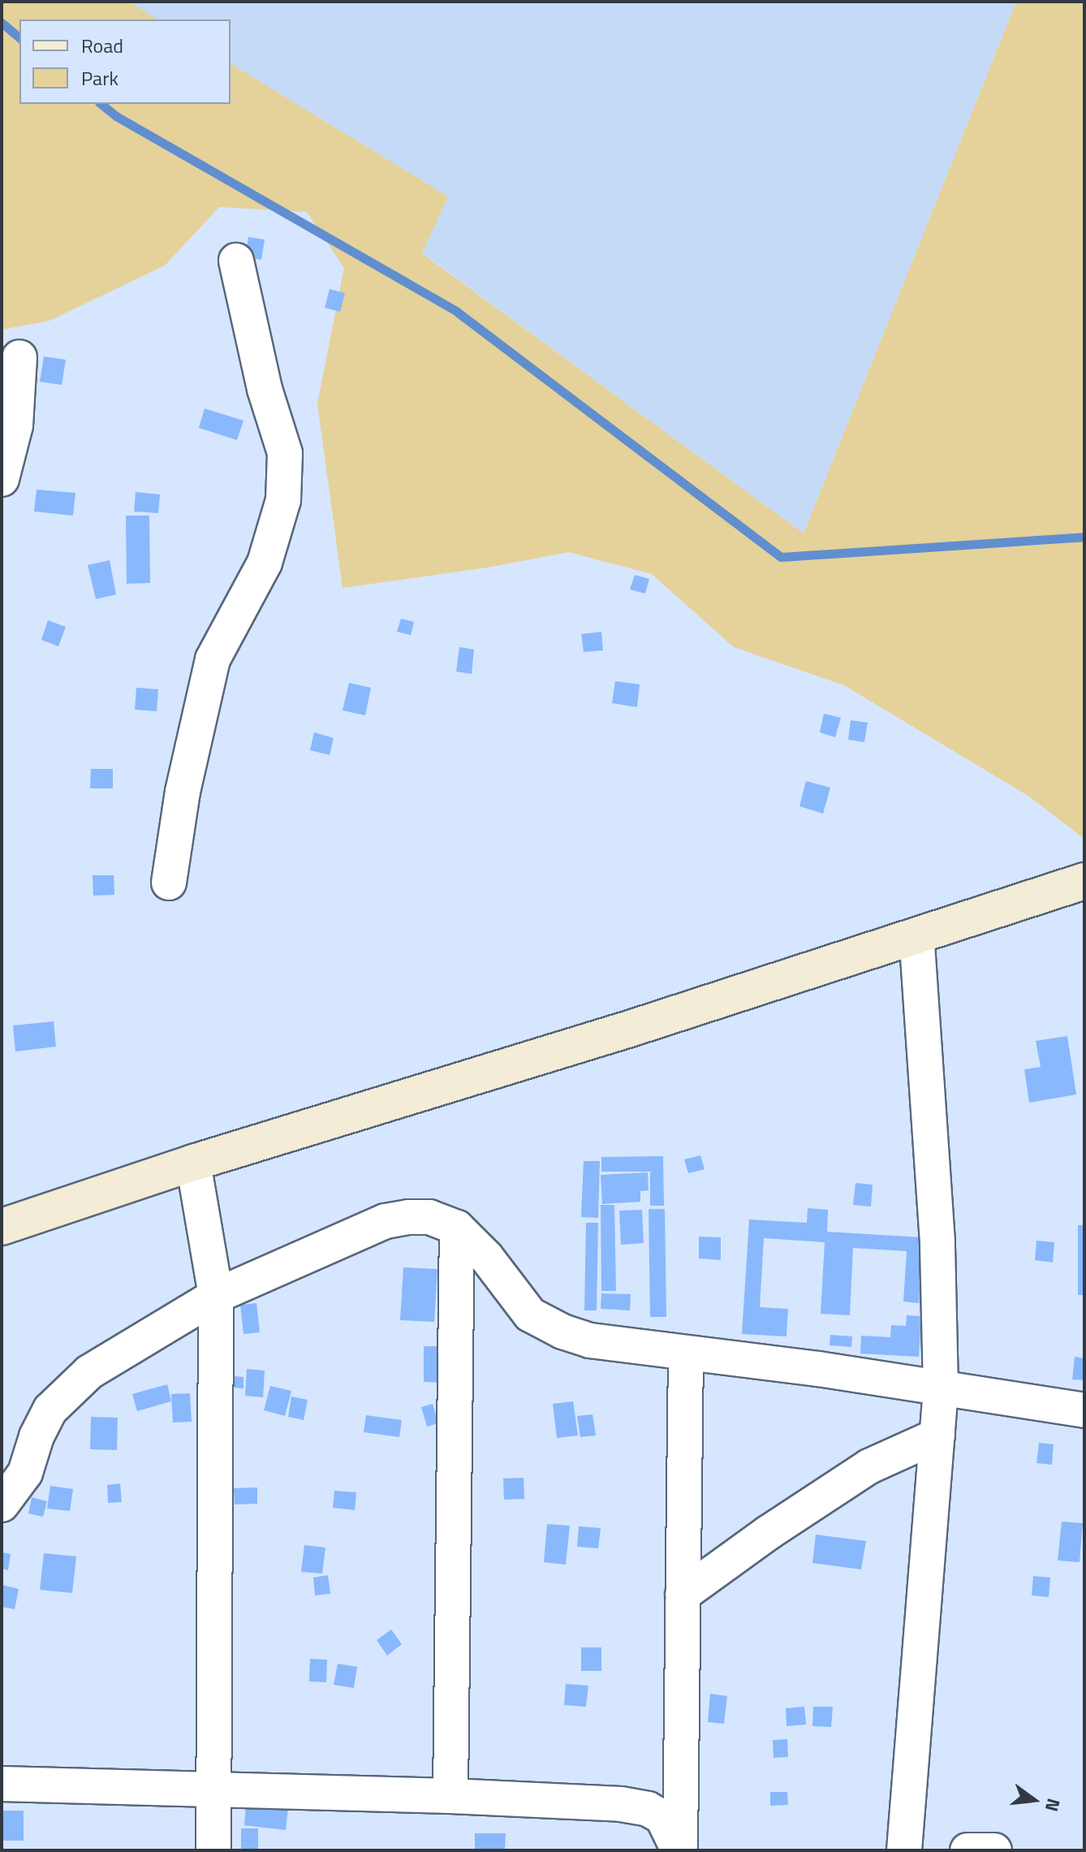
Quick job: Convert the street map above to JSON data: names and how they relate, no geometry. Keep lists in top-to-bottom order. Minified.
{"legend":["Road","Park"],"north":"right"}
